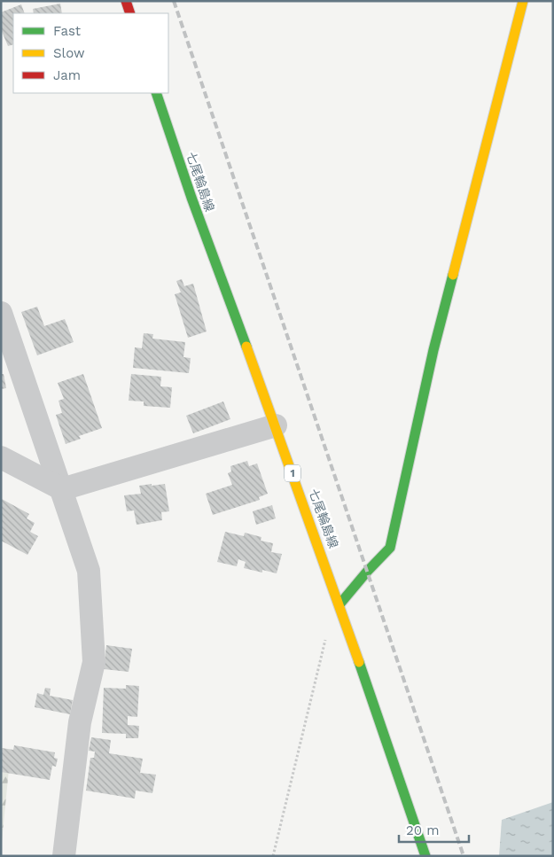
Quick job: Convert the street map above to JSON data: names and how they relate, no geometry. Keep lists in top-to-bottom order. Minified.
{"streets":{"main road":["七尾輪島線","1"]},"legend":["Fast","Slow","Jam"],"scale_bar":"20 m"}
